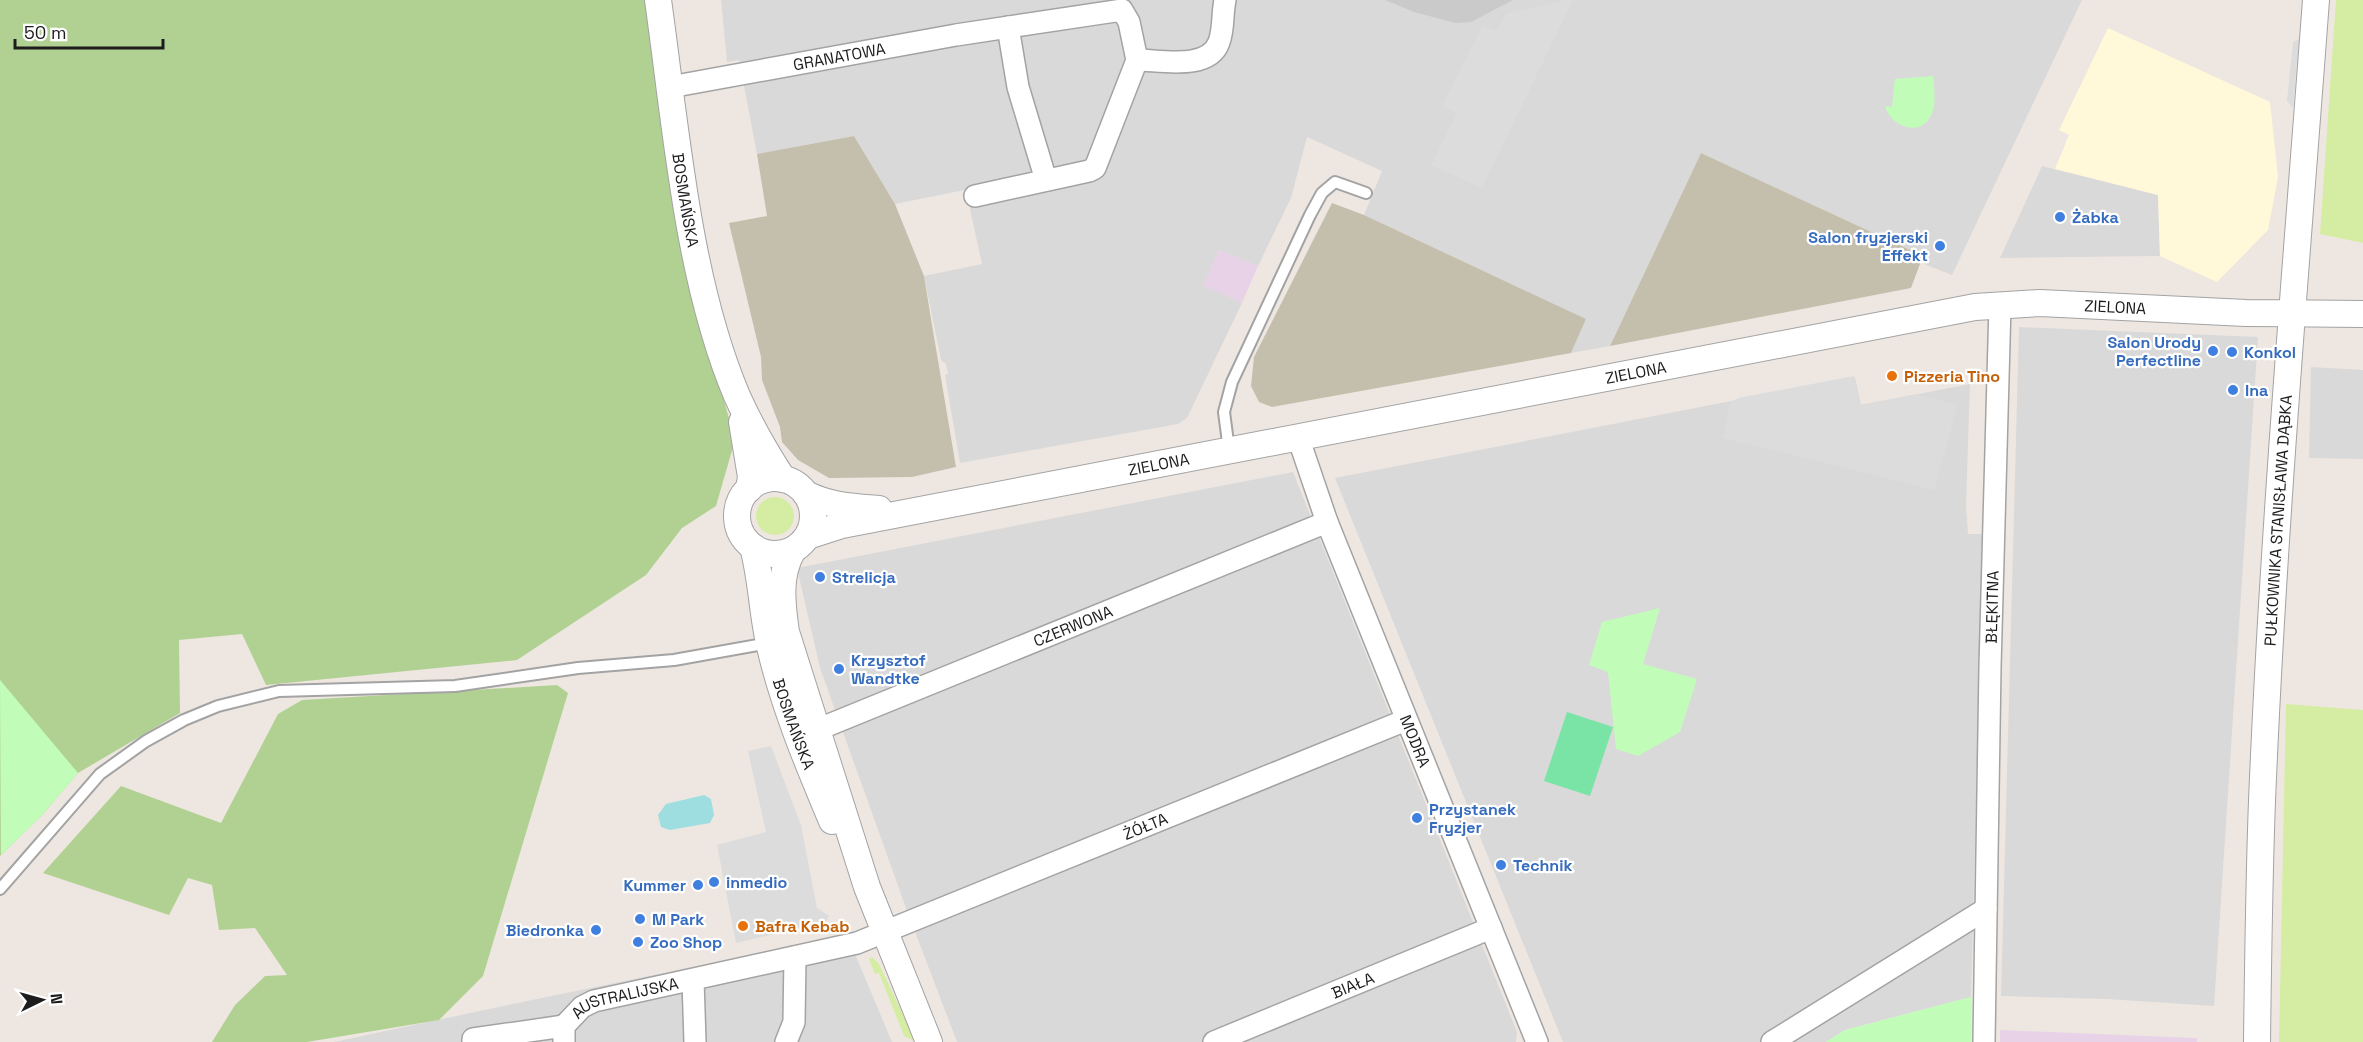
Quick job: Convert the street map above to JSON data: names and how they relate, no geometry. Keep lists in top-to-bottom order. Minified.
{"streets":{"street":["GRANATOWA","BOSMAŃSKA","ZIELONA","PUŁKOWNIKA STANISŁAWA DĄBKA","BŁĘKITNA","CZERWONA","MODRA","ŻÓŁTA","BIAŁA","AUSTRALIJSKA"]},"crossings":[["GRANATOWA","BOSMAŃSKA"],["BOSMAŃSKA","ZIELONA"],["BOSMAŃSKA","CZERWONA"],["BOSMAŃSKA","ŻÓŁTA"],["BOSMAŃSKA","AUSTRALIJSKA"],["ZIELONA","PUŁKOWNIKA STANISŁAWA DĄBKA"],["ZIELONA","BŁĘKITNA"],["ZIELONA","MODRA"],["CZERWONA","MODRA"],["MODRA","ŻÓŁTA"],["MODRA","BIAŁA"],["ŻÓŁTA","AUSTRALIJSKA"]],"places":["Żabka","Salon fryzjerski Effekt","Salon Urody Perfectline","Konkol","Pizzeria Tino","Ina","Strelicja","Krzysztof Wandtke","Przystanek Fryzjer","Technik","inmedio","Kummer","M Park","Bafra Kebab","Biedronka","Zoo Shop"],"scale_bar":"50 m","north":"right"}
